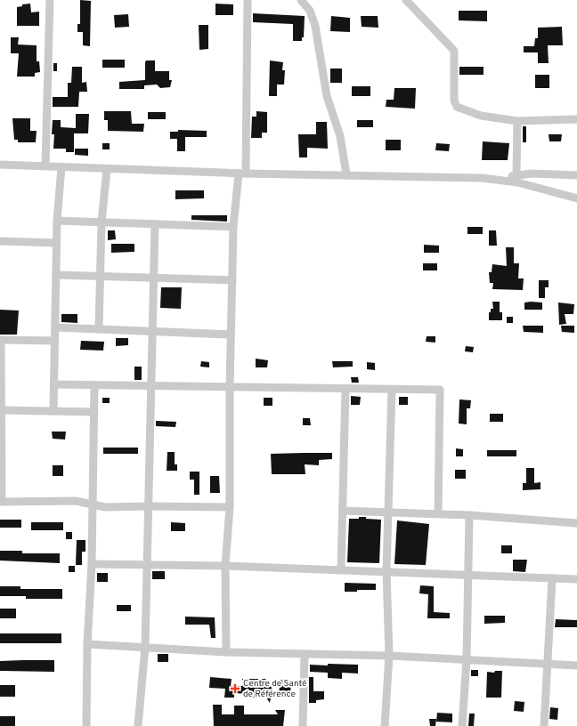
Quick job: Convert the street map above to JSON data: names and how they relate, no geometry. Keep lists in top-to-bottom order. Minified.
{"places":{"health":["Centre de Santé de Référence"]}}
